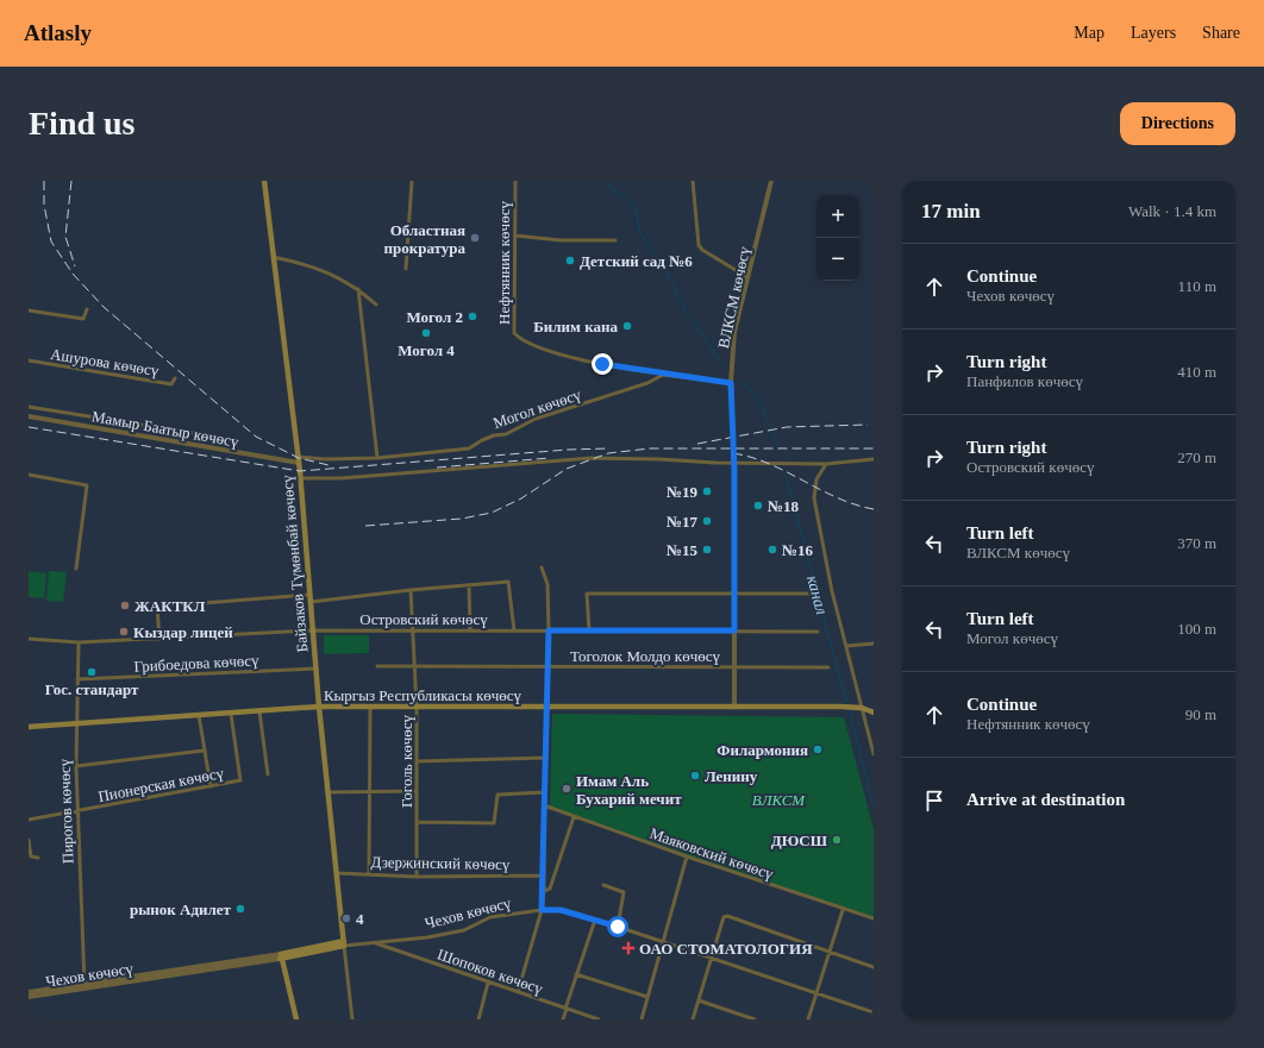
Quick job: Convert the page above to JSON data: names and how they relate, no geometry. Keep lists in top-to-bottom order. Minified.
{"streets":{"main road":["Байзаков Түмөнбай көчөсү","Кыргыз Республикасы көчөсү","Чехов көчөсү"],"street":["Нефтянник көчөсү","ВЛКСМ көчөсү","Ашурова көчөсү","Могол көчөсү","Мамыр Баатыр көчөсү","Островский көчөсү","Тоголок Молдо көчөсү","Грибоедова көчөсү","Гоголь көчөсү","Пионерская көчөсү","Пирогов көчөсү","Маяковский көчөсү","Дзержинский көчөсү","Шопоков көчөсү"]},"crossings":[["Нефтянник көчөсү","Могол көчөсү"],["ВЛКСМ көчөсү","Островский көчөсү"],["ВЛКСМ көчөсү","Тоголок Молдо көчөсү"],["ВЛКСМ көчөсү","Кыргыз Республикасы көчөсү"],["Могол көчөсү","Мамыр Баатыр көчөсү"],["Могол көчөсү","Байзаков Түмөнбай көчөсү"],["Мамыр Баатыр көчөсү","Байзаков Түмөнбай көчөсү"],["Байзаков Түмөнбай көчөсү","Островский көчөсү"],["Байзаков Түмөнбай көчөсү","Грибоедова көчөсү"],["Байзаков Түмөнбай көчөсү","Кыргыз Республикасы көчөсү"],["Байзаков Түмөнбай көчөсү","Дзержинский көчөсү"],["Байзаков Түмөнбай көчөсү","Чехов көчөсү"],["Островский көчөсү","Гоголь көчөсү"],["Островский көчөсү","Пирогов көчөсү"],["Тоголок Молдо көчөсү","Гоголь көчөсү"],["Грибоедова көчөсү","Пирогов көчөсү"],["Кыргыз Республикасы көчөсү","Гоголь көчөсү"],["Кыргыз Республикасы көчөсү","Пионерская көчөсү"],["Кыргыз Республикасы көчөсү","Пирогов көчөсү"],["Гоголь көчөсү","Дзержинский көчөсү"],["Пионерская көчөсү","Пирогов көчөсү"],["Пирогов көчөсү","Чехов көчөсү"],["Чехов көчөсү","Шопоков көчөсү"]],"water":["канал"],"parks":["ВЛКСМ"],"places":{"other":["Областная прократура","Детский сад №6","Могол 2","Билим кана","Могол 4","№19","№18","№17","№15","№16","ЖАКТКЛ","Кыздар лицей","Гос. стандарт","Филармония","Ленину","Имам Аль Бухарий мечит","ДЮСШ","рынок Адилет","4"],"health":["ОАО СТОМАТОЛОГИЯ"]},"page":{"header":"Atlasly","nav":["Map","Layers","Share"],"buttons":"Directions","title":"Find us","heading":["17 min","Walk · 1.4 km"],"map_buttons":["+","−"],"list":[["Continue","Чехов көчөсү","110 m"],["Turn right","Панфилов көчөсү","410 m"],["Turn right","Островский көчөсү","270 m"],["Turn left","ВЛКСМ көчөсү","370 m"],["Turn left","Могол көчөсү","100 m"],["Continue","Нефтянник көчөсү","90 m"],"Arrive at destination"]}}
